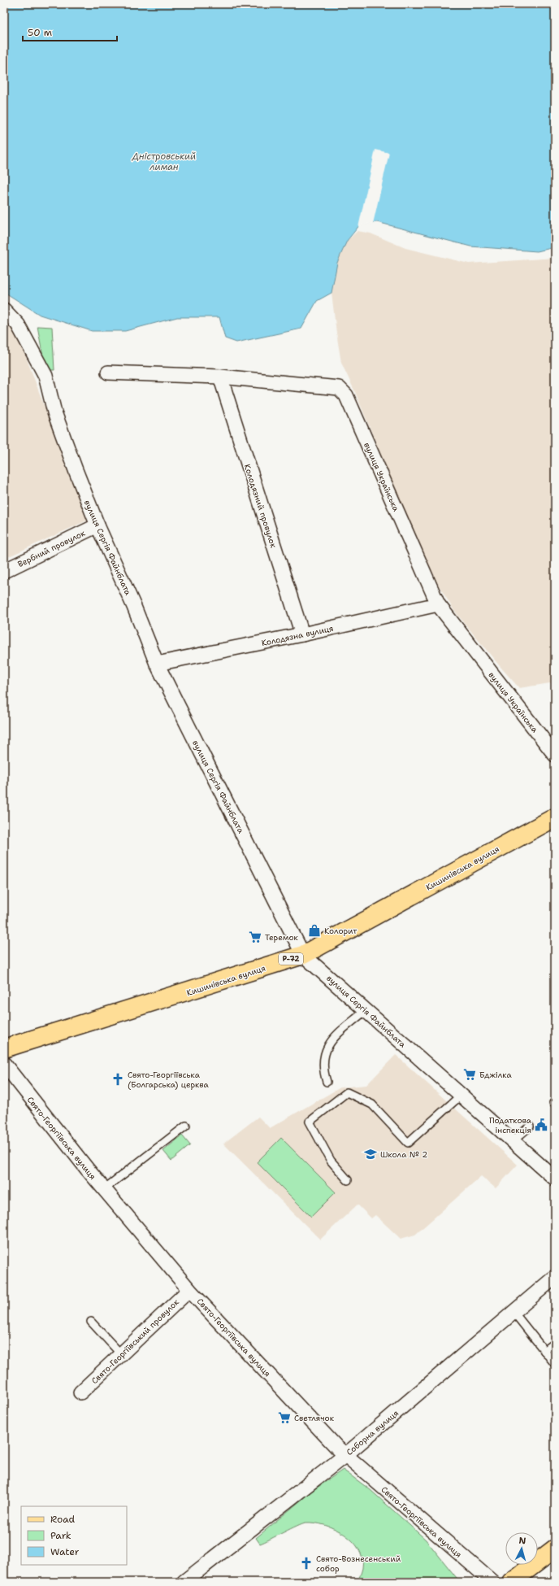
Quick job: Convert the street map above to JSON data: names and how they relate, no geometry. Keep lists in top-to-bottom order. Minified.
{"streets":{"main road":["Кишинівська вулиця","Р-72"],"street":["вулиця Українська","Колодязний провулок","вулиця Сергія Файнблата","Вербний провулок","Колодязна вулиця","Свято-Георгіївська вулиця","Свято-Георгіївський провулок","Соборна вулиця"]},"crossings":[["вулиця Українська","Колодязний провулок"],["вулиця Українська","Колодязна вулиця"],["Колодязний провулок","Колодязна вулиця"],["вулиця Сергія Файнблата","Вербний провулок"],["вулиця Сергія Файнблата","Колодязна вулиця"],["вулиця Сергія Файнблата","Кишинівська вулиця"],["Свято-Георгіївська вулиця","Свято-Георгіївський провулок"],["Свято-Георгіївська вулиця","Соборна вулиця"]],"water":["Дністровський лиман"],"places":{"shop":["Колорит"],"supermarket":["Теремок","Бджілка","Светлячок"],"church":["Свято-Георгіївська (Болгарська) церква","Свято-Вознесенський собор"],"public building":["Податкова інспекція"],"school or university":["Школа № 2"]},"legend":["Road","Park","Water"],"scale_bar":"50 m","north":"top"}
